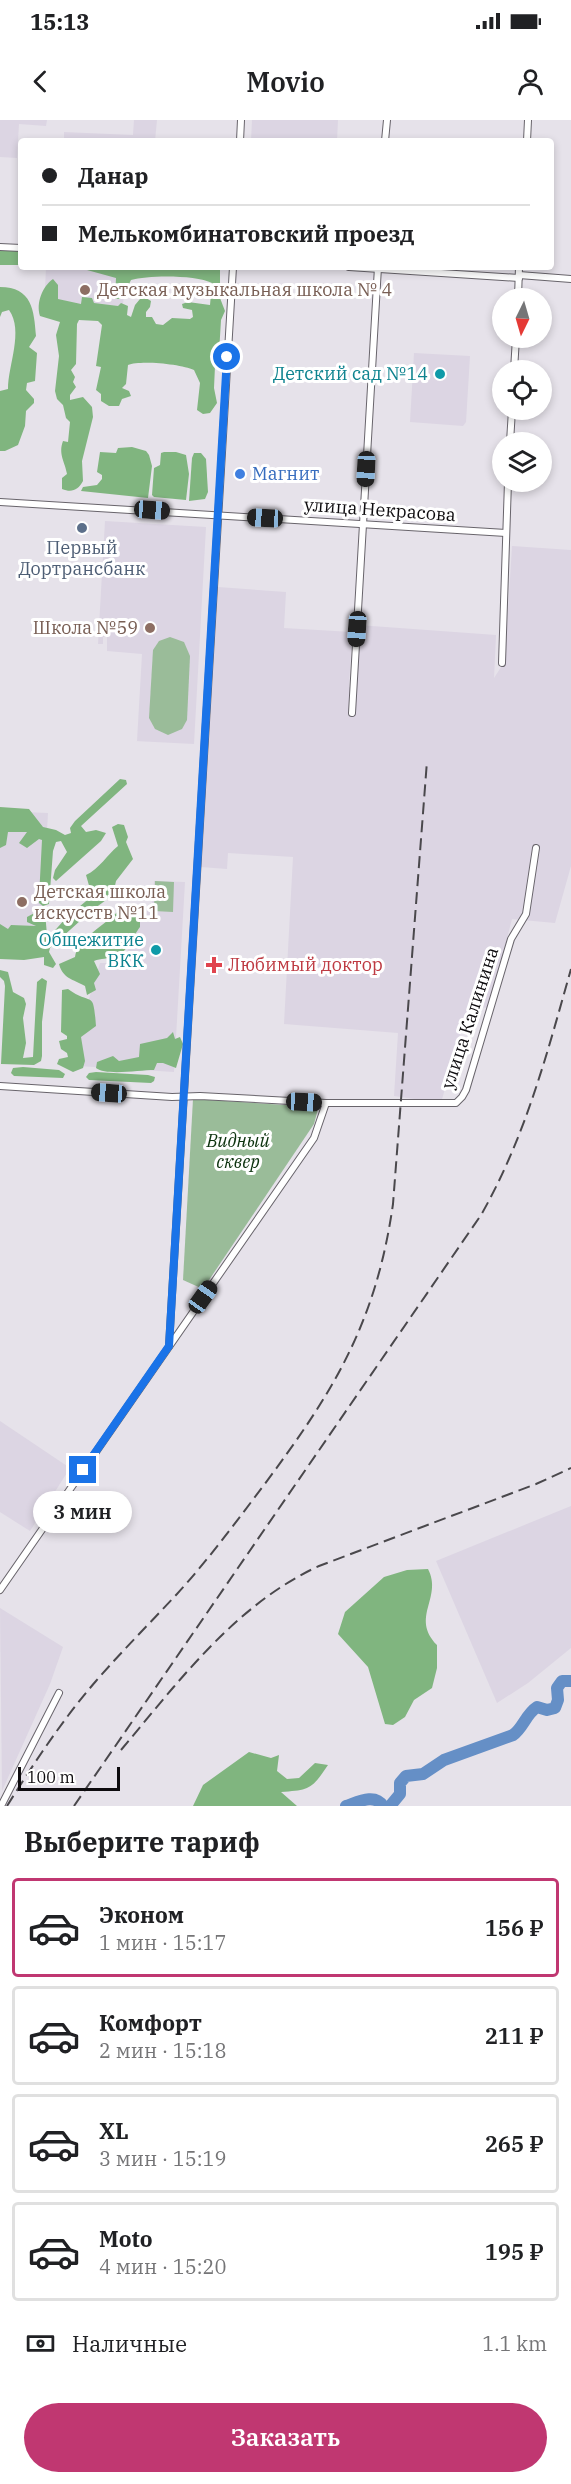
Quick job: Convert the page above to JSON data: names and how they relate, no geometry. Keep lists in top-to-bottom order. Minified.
{"streets":{"street":["улица Некрасова","улица Калинина"]},"parks":["Видный сквер"],"places":{"other":["Детская музыкальная школа № 4","Детский сад №14","Магнит","Первый Дортрансбанк","Школа №59","Детская школа искусств №11","Общежитие ВКК"],"health":["Любимый доктор"]},"scale_bar":"100 m","north":"bottom","page":{"status":"15:13","header":"Movio","banner":["Данар","Мелькомбинатовский проезд"],"bubble":"3 мин","scale":"100 m","heading":"Выберите тариф","list":[{"name":"Эконом","note":"1 мин · 15:17","value":"156 ₽"},{"name":"Комфорт","note":"2 мин · 15:18","value":"211 ₽"},{"name":"XL","note":"3 мин · 15:19","value":"265 ₽"},{"name":"Moto","note":"4 мин · 15:20","value":"195 ₽"}],"pay":["Наличные","1.1 km"],"buttons":"Заказать"}}
